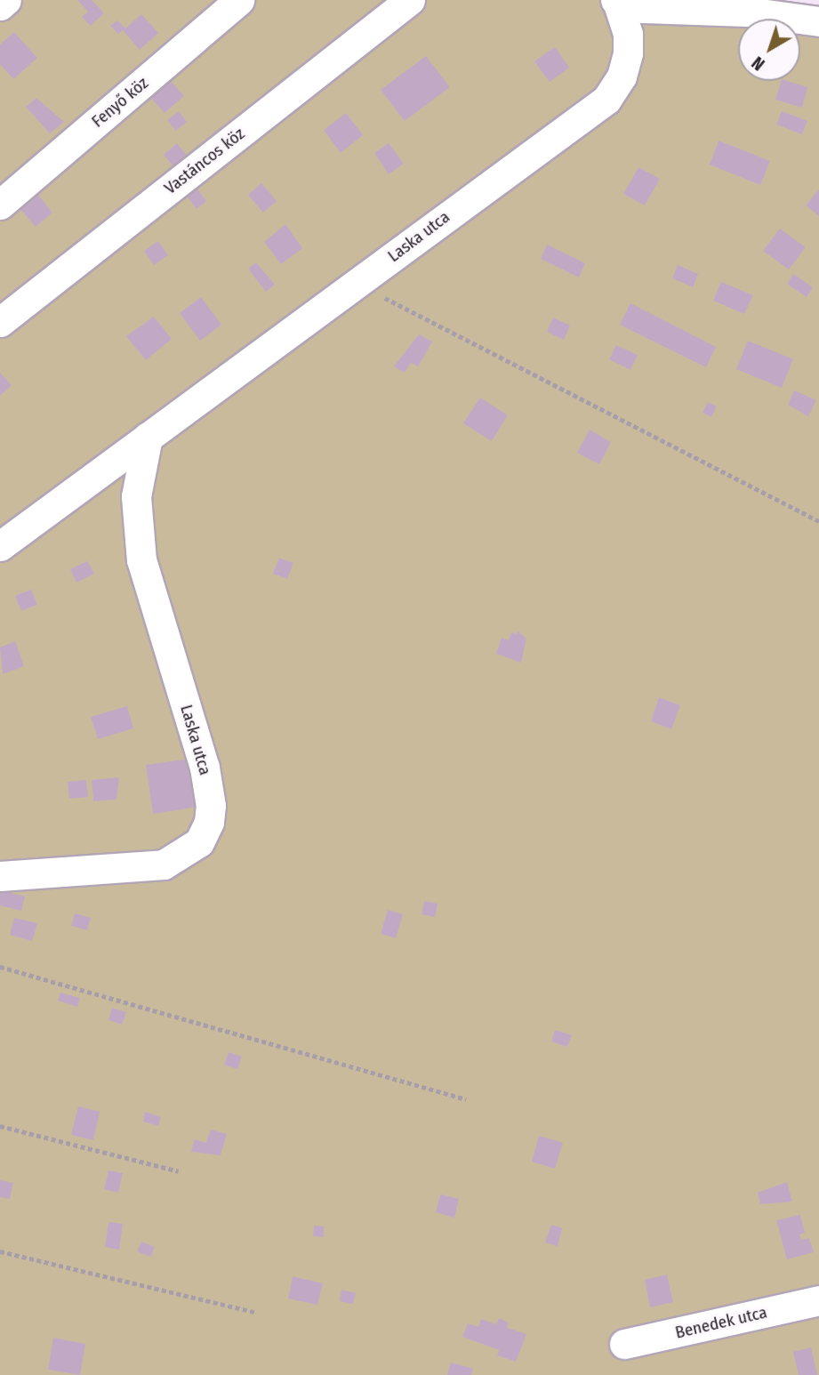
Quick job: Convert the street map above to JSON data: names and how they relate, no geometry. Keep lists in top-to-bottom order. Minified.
{"streets":{"street":["Fenyő köz","Vastáncos köz","Laska utca","Benedek utca"]},"north":"bottom left"}
